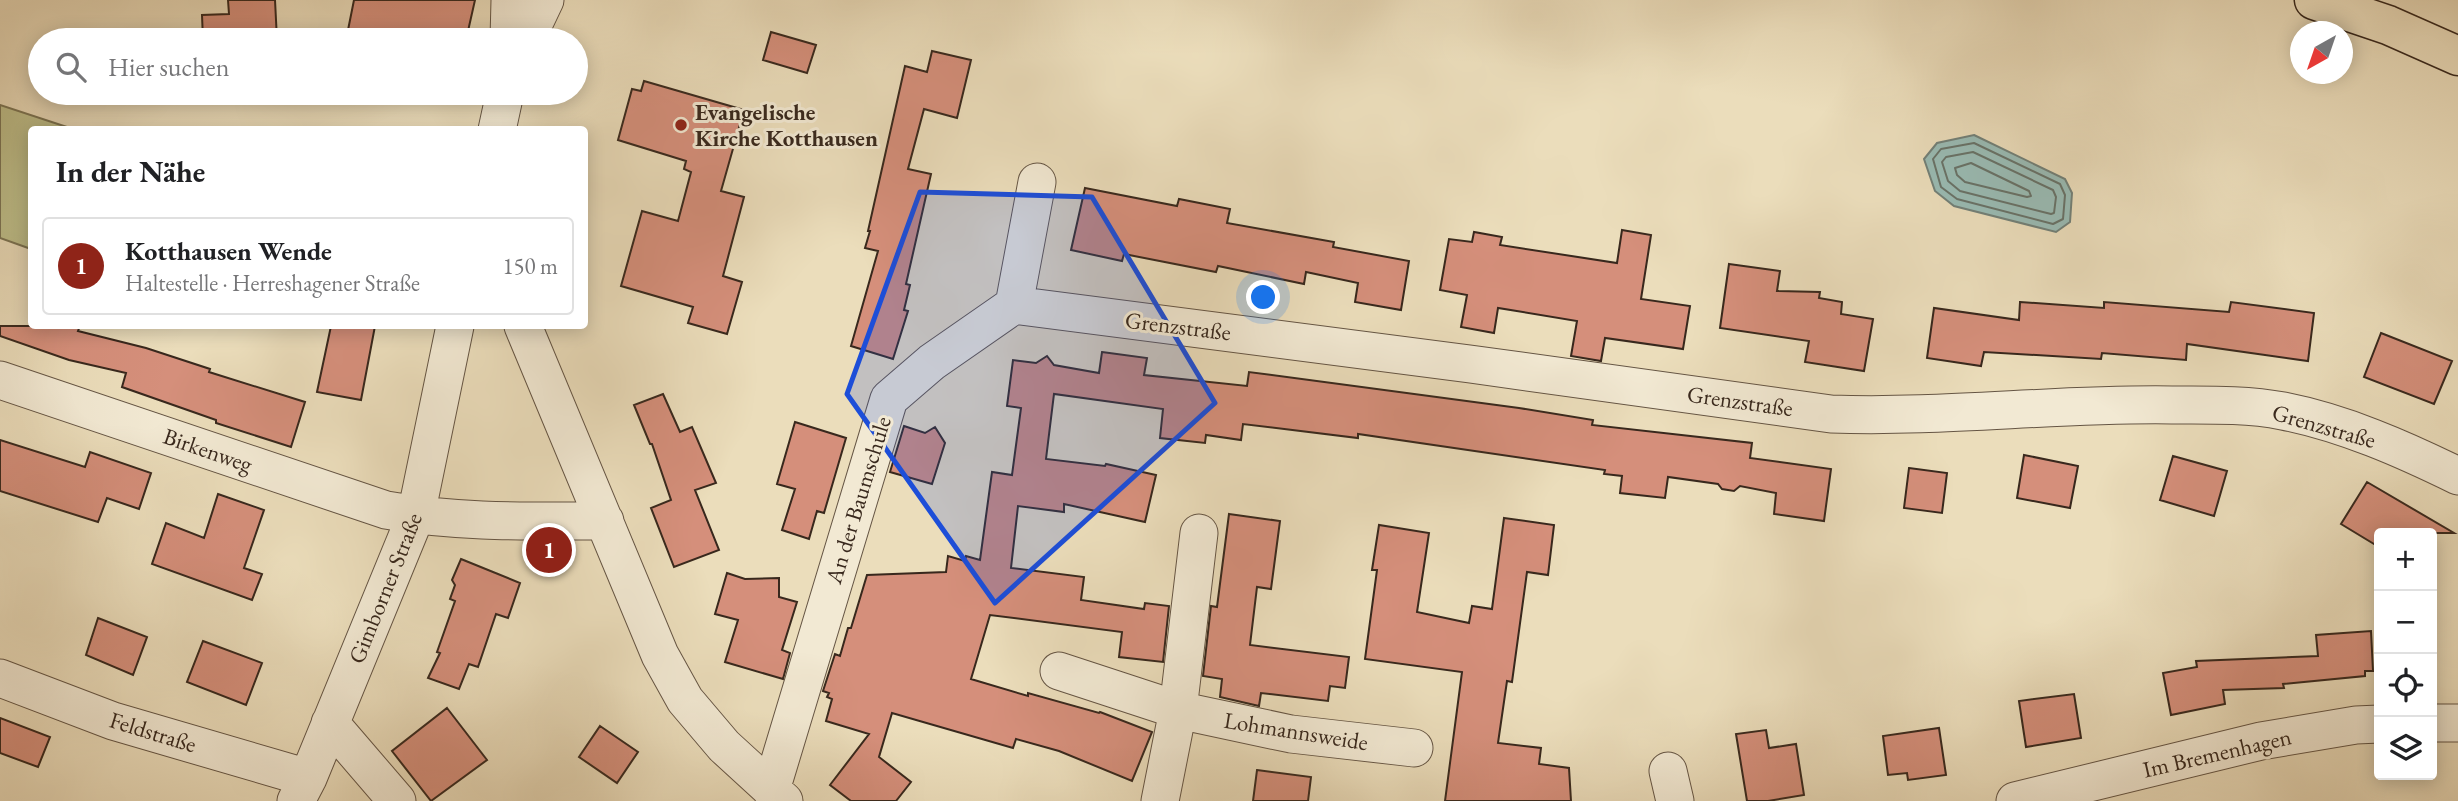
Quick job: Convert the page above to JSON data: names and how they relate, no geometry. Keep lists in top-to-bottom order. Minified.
{"streets":{"street":["Grenzstraße","Birkenweg","An der Baumschule","Gimborner Straße","Lohmannsweide","Feldstraße","Im Bremenhagen"]},"crossings":[["Grenzstraße","An der Baumschule"],["Birkenweg","Gimborner Straße"],["Gimborner Straße","Feldstraße"]],"places":["Evangelische Kirche Kotthausen"],"north":"bottom left","page":{"search":"Hier suchen","heading":"In der Nähe","list":[{"mark":"1","name":"Kotthausen Wende","note":"Haltestelle · Herreshagener Straße","value":"150 m"}],"pins":"1","map_buttons":["+","−"]}}
